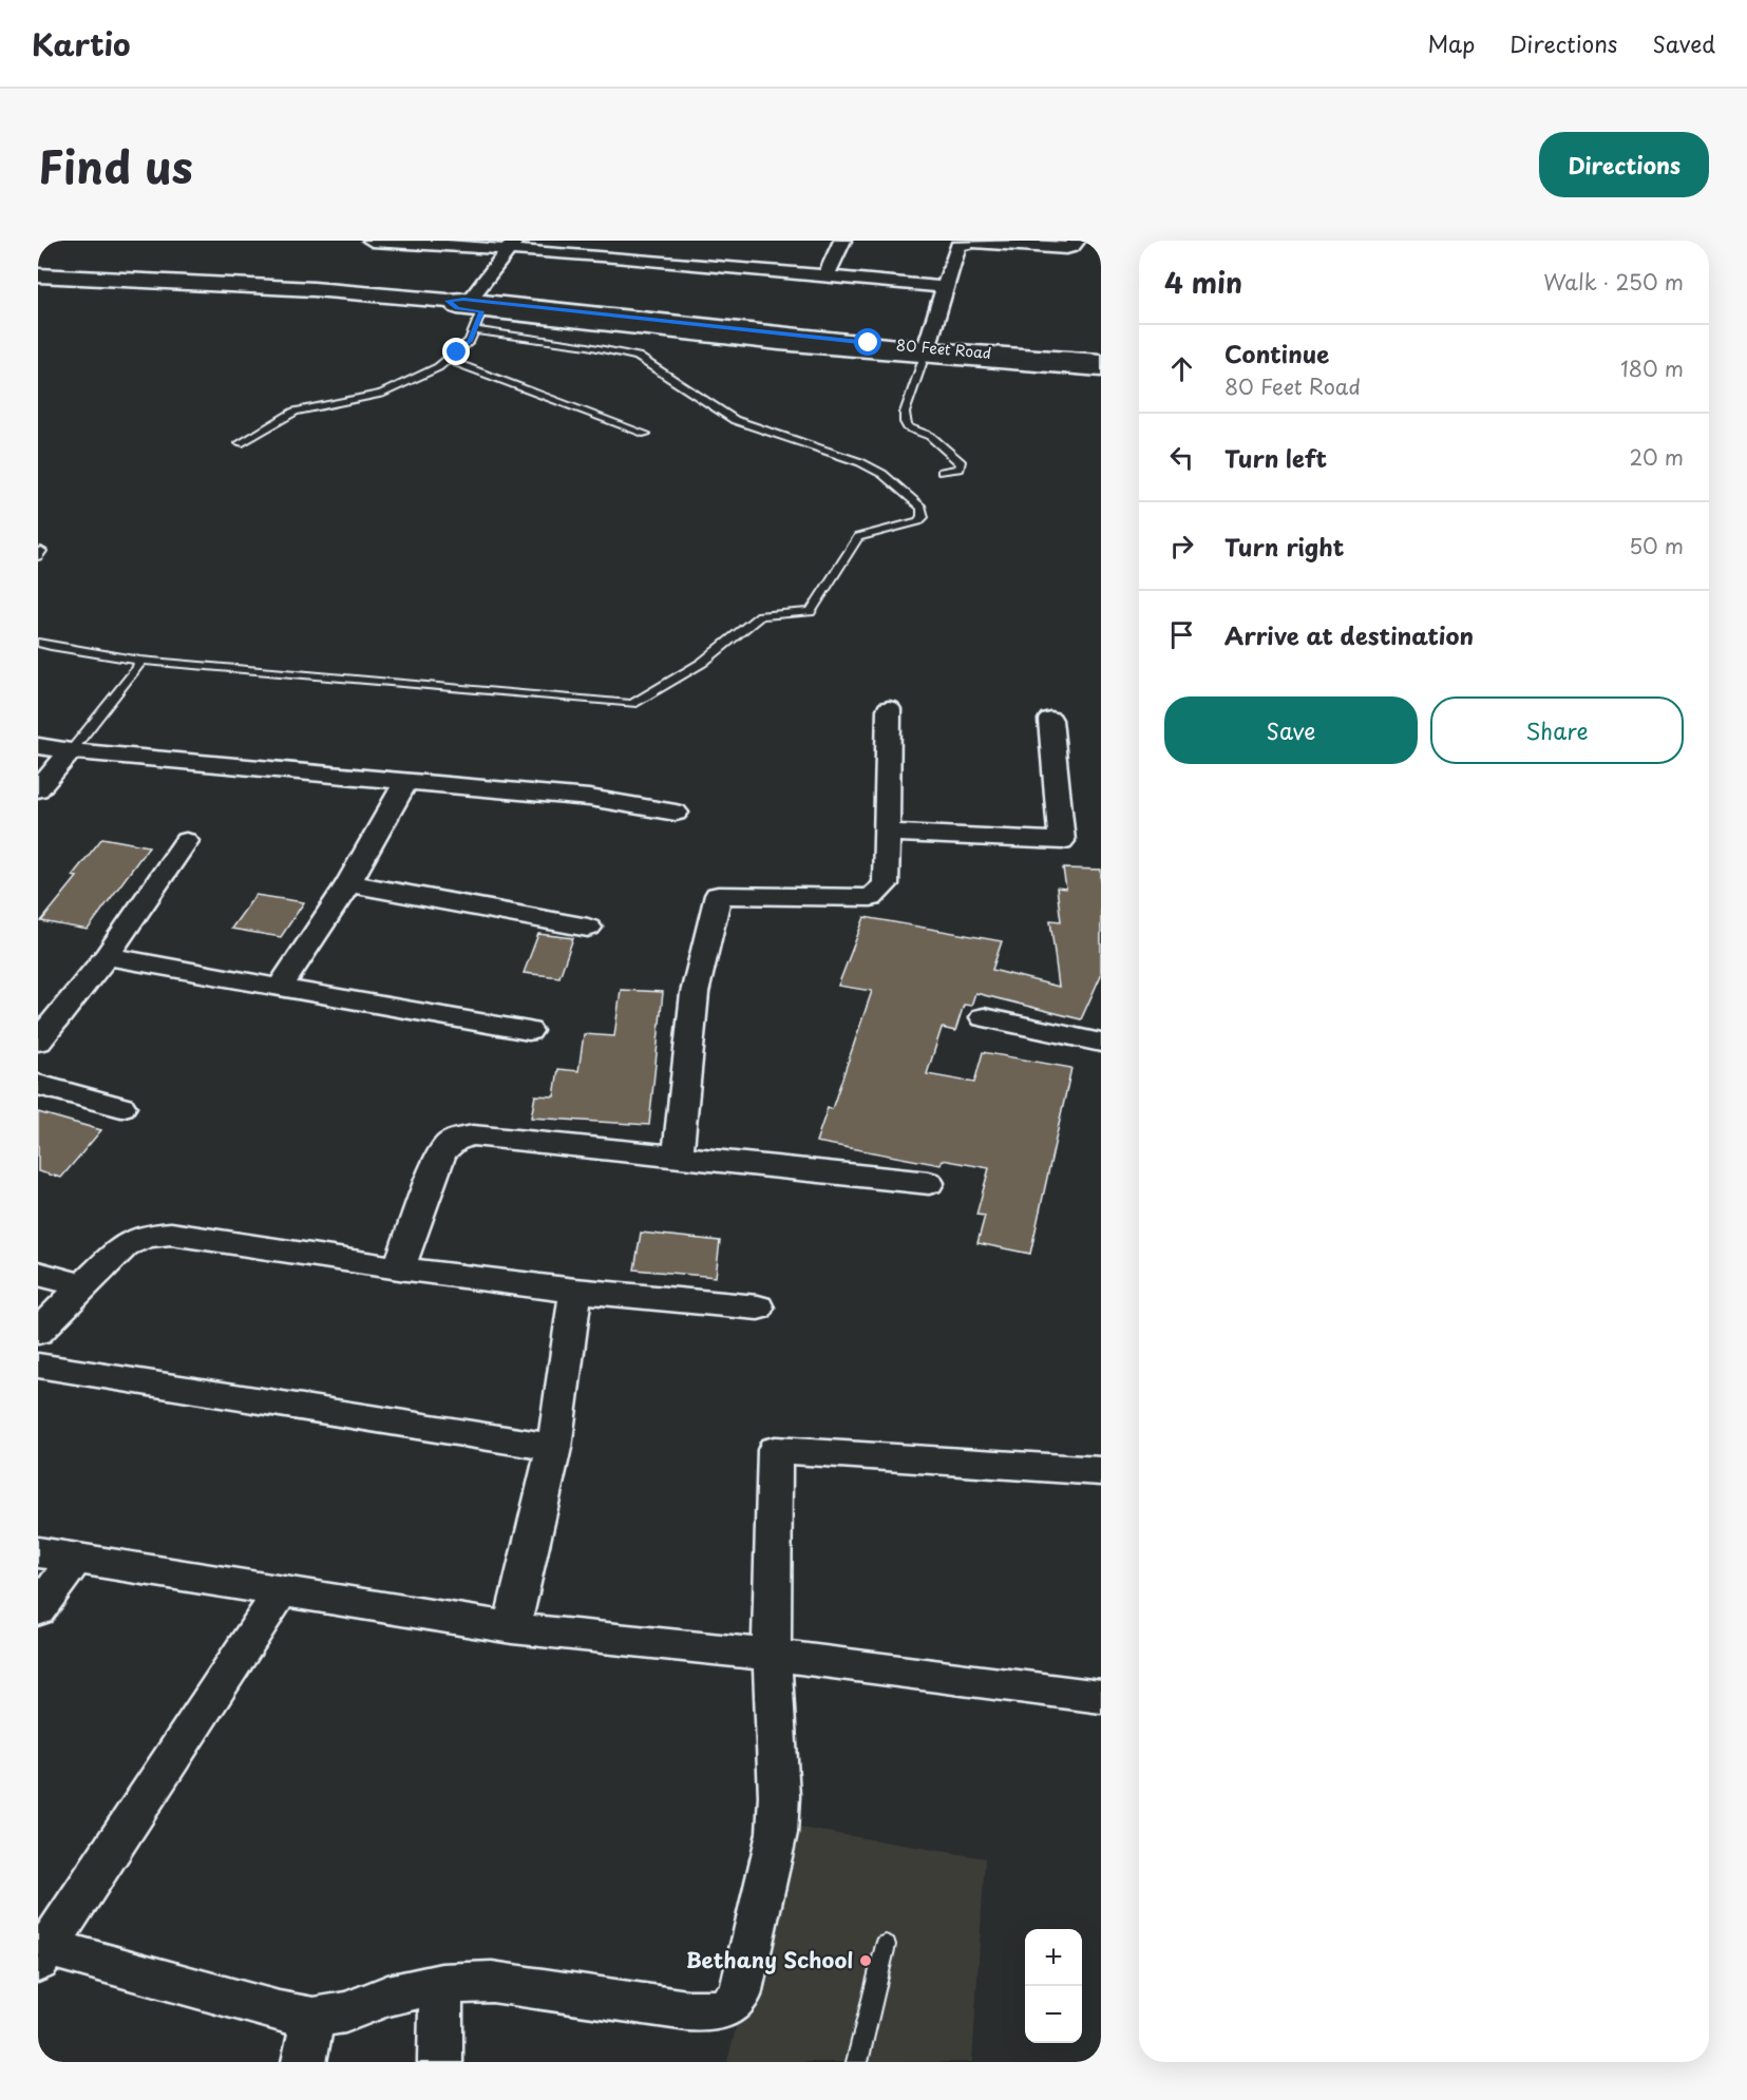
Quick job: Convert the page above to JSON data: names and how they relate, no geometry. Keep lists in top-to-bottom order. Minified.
{"streets":{"street":["80 Feet Road"]},"places":["Bethany School"],"page":{"header":"Kartio","nav":["Map","Directions","Saved"],"title":"Find us","buttons":["Directions",["Save","Share"]],"heading":["4 min","Walk · 250 m"],"list":[["Continue","80 Feet Road","180 m"],["Turn left","20 m"],["Turn right","50 m"],"Arrive at destination"],"map_buttons":["+","−"]}}
